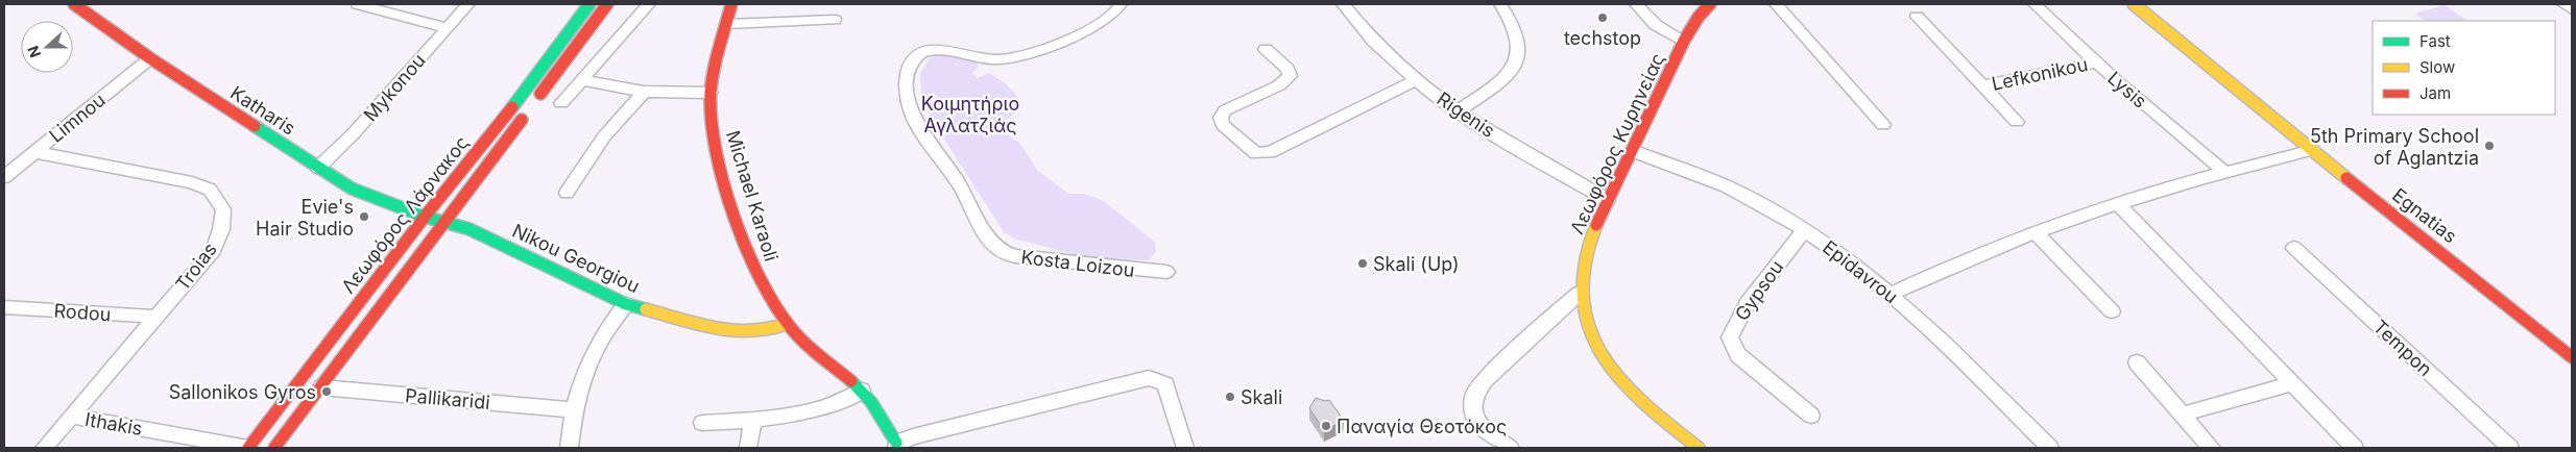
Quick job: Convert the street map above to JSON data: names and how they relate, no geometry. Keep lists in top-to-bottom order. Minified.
{"streets":{"street":["Lefkonikou","Mykonou","Lysis","Katharis","Rigenis","Limnou","Λεωφόρος Κυρηνείας","Michael Karaoli","Λεωφόρος Λάρνακος","Egnatias","Nikou Georgiou","Kosta Loizou","Troias","Epidavrou","Gypsou","Rodou","Tempon","Pallikaridi","Ithakis"]},"crossings":[["Lefkonikou","Lysis"],["Mykonou","Katharis"],["Katharis","Limnou"],["Katharis","Λεωφόρος Λάρνακος"],["Katharis","Nikou Georgiou"],["Rigenis","Λεωφόρος Κυρηνείας"],["Limnou","Troias"],["Λεωφόρος Κυρηνείας","Epidavrou"],["Michael Karaoli","Nikou Georgiou"],["Λεωφόρος Λάρνακος","Nikou Georgiou"],["Λεωφόρος Λάρνακος","Pallikaridi"],["Λεωφόρος Λάρνακος","Ithakis"],["Troias","Rodou"],["Troias","Ithakis"],["Epidavrou","Gypsou"]],"parks":["Κοιμητήριο Αγλατζιάς"],"places":["techstop","5th Primary School of Aglantzia","Evie's Hair Studio","Skali (Up)","Sallonikos Gyros","Skali","Παναγία Θεοτόκος"],"legend":["Fast","Slow","Jam"],"north":"left"}
